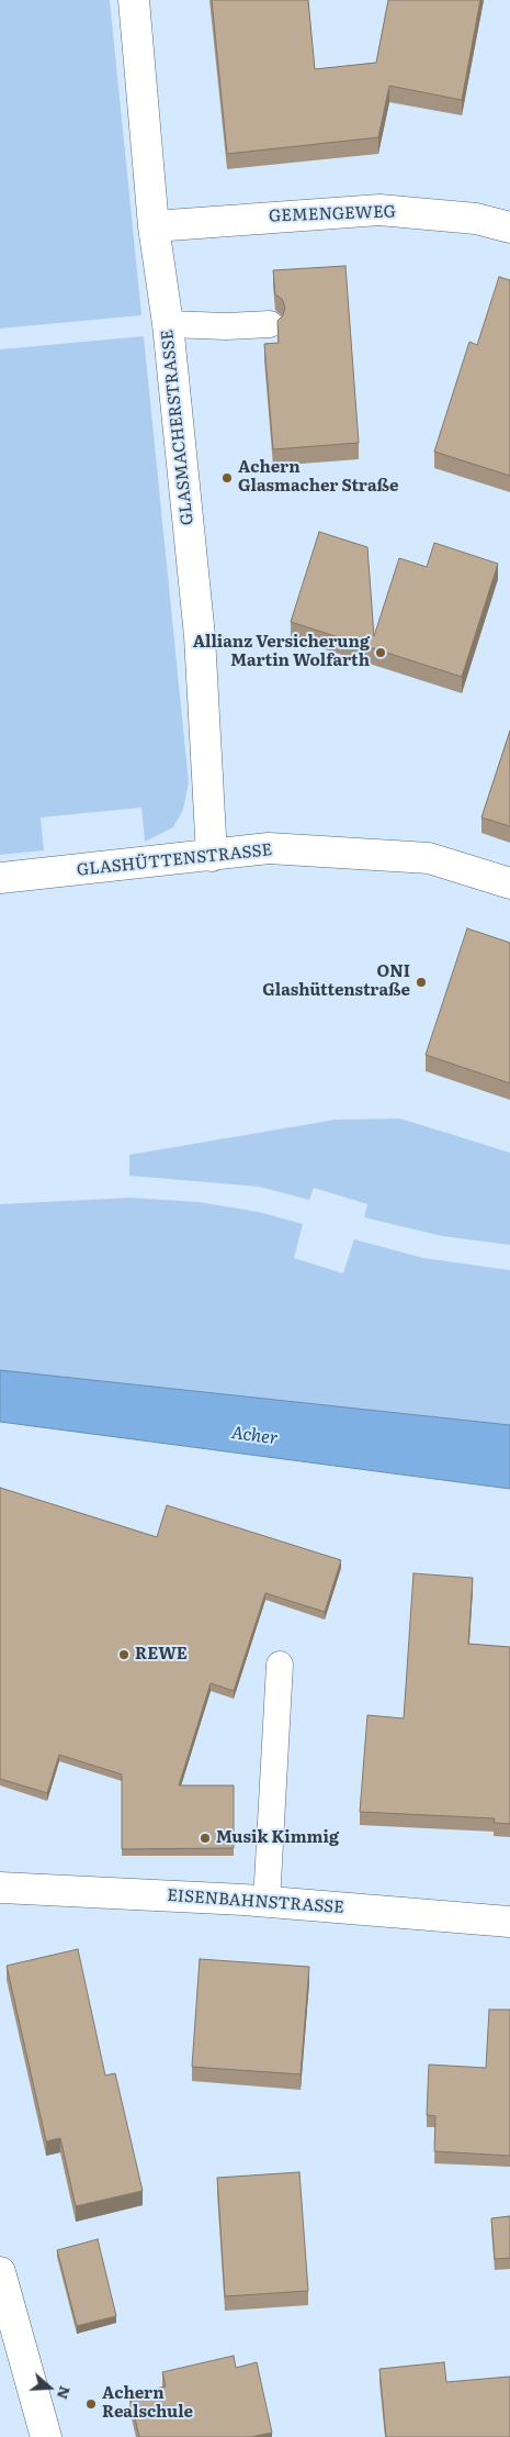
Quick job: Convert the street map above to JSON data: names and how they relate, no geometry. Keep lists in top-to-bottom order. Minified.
{"streets":{"street":["GEMENGEWEG","GLASMACHERSTRASSE","GLASHÜTTENSTRASSE","EISENBAHNSTRASSE"]},"crossings":[["GEMENGEWEG","GLASMACHERSTRASSE"],["GLASMACHERSTRASSE","GLASHÜTTENSTRASSE"]],"water":["Acher"],"places":["Achern Glasmacher Straße","Allianz Versicherung Martin Wolfarth","ONI Glashüttenstraße","REWE","Musik Kimmig","Achern Realschule"],"north":"right"}
